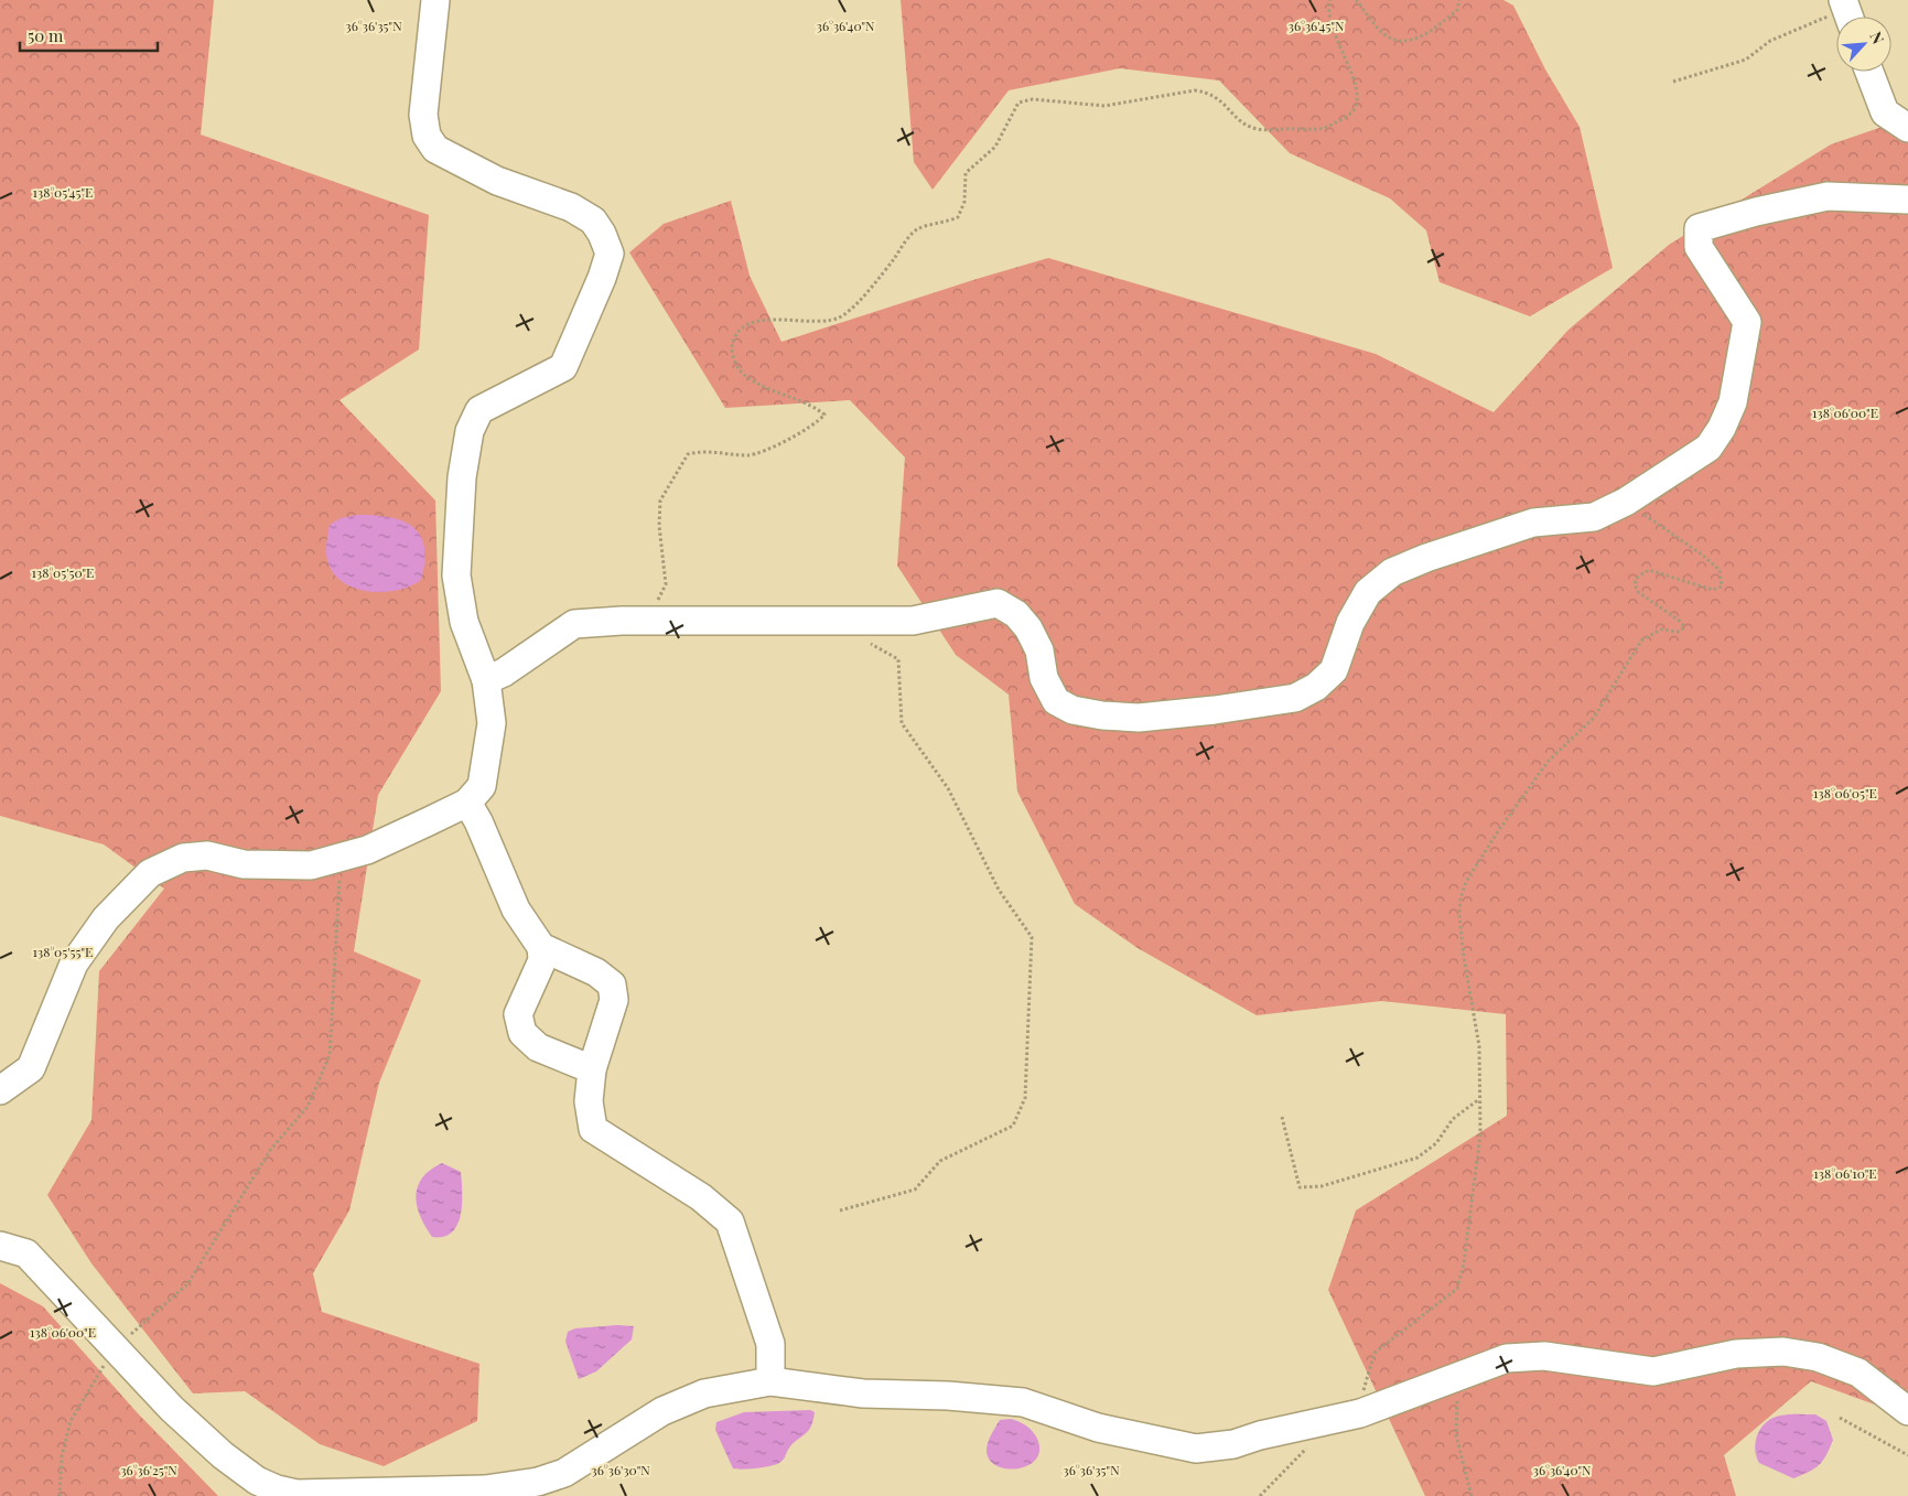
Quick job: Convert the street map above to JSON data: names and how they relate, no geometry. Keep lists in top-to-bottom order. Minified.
{"scale_bar":"50 m","north":"top right","coordinates":["36°36'35\"N","36°36'40\"N","36°36'45\"N","138°05'45\"E","138°06'00\"E","138°05'50\"E","138°06'05\"E","138°05'55\"E","138°06'10\"E","36°36'25\"N","36°36'30\"N"]}
